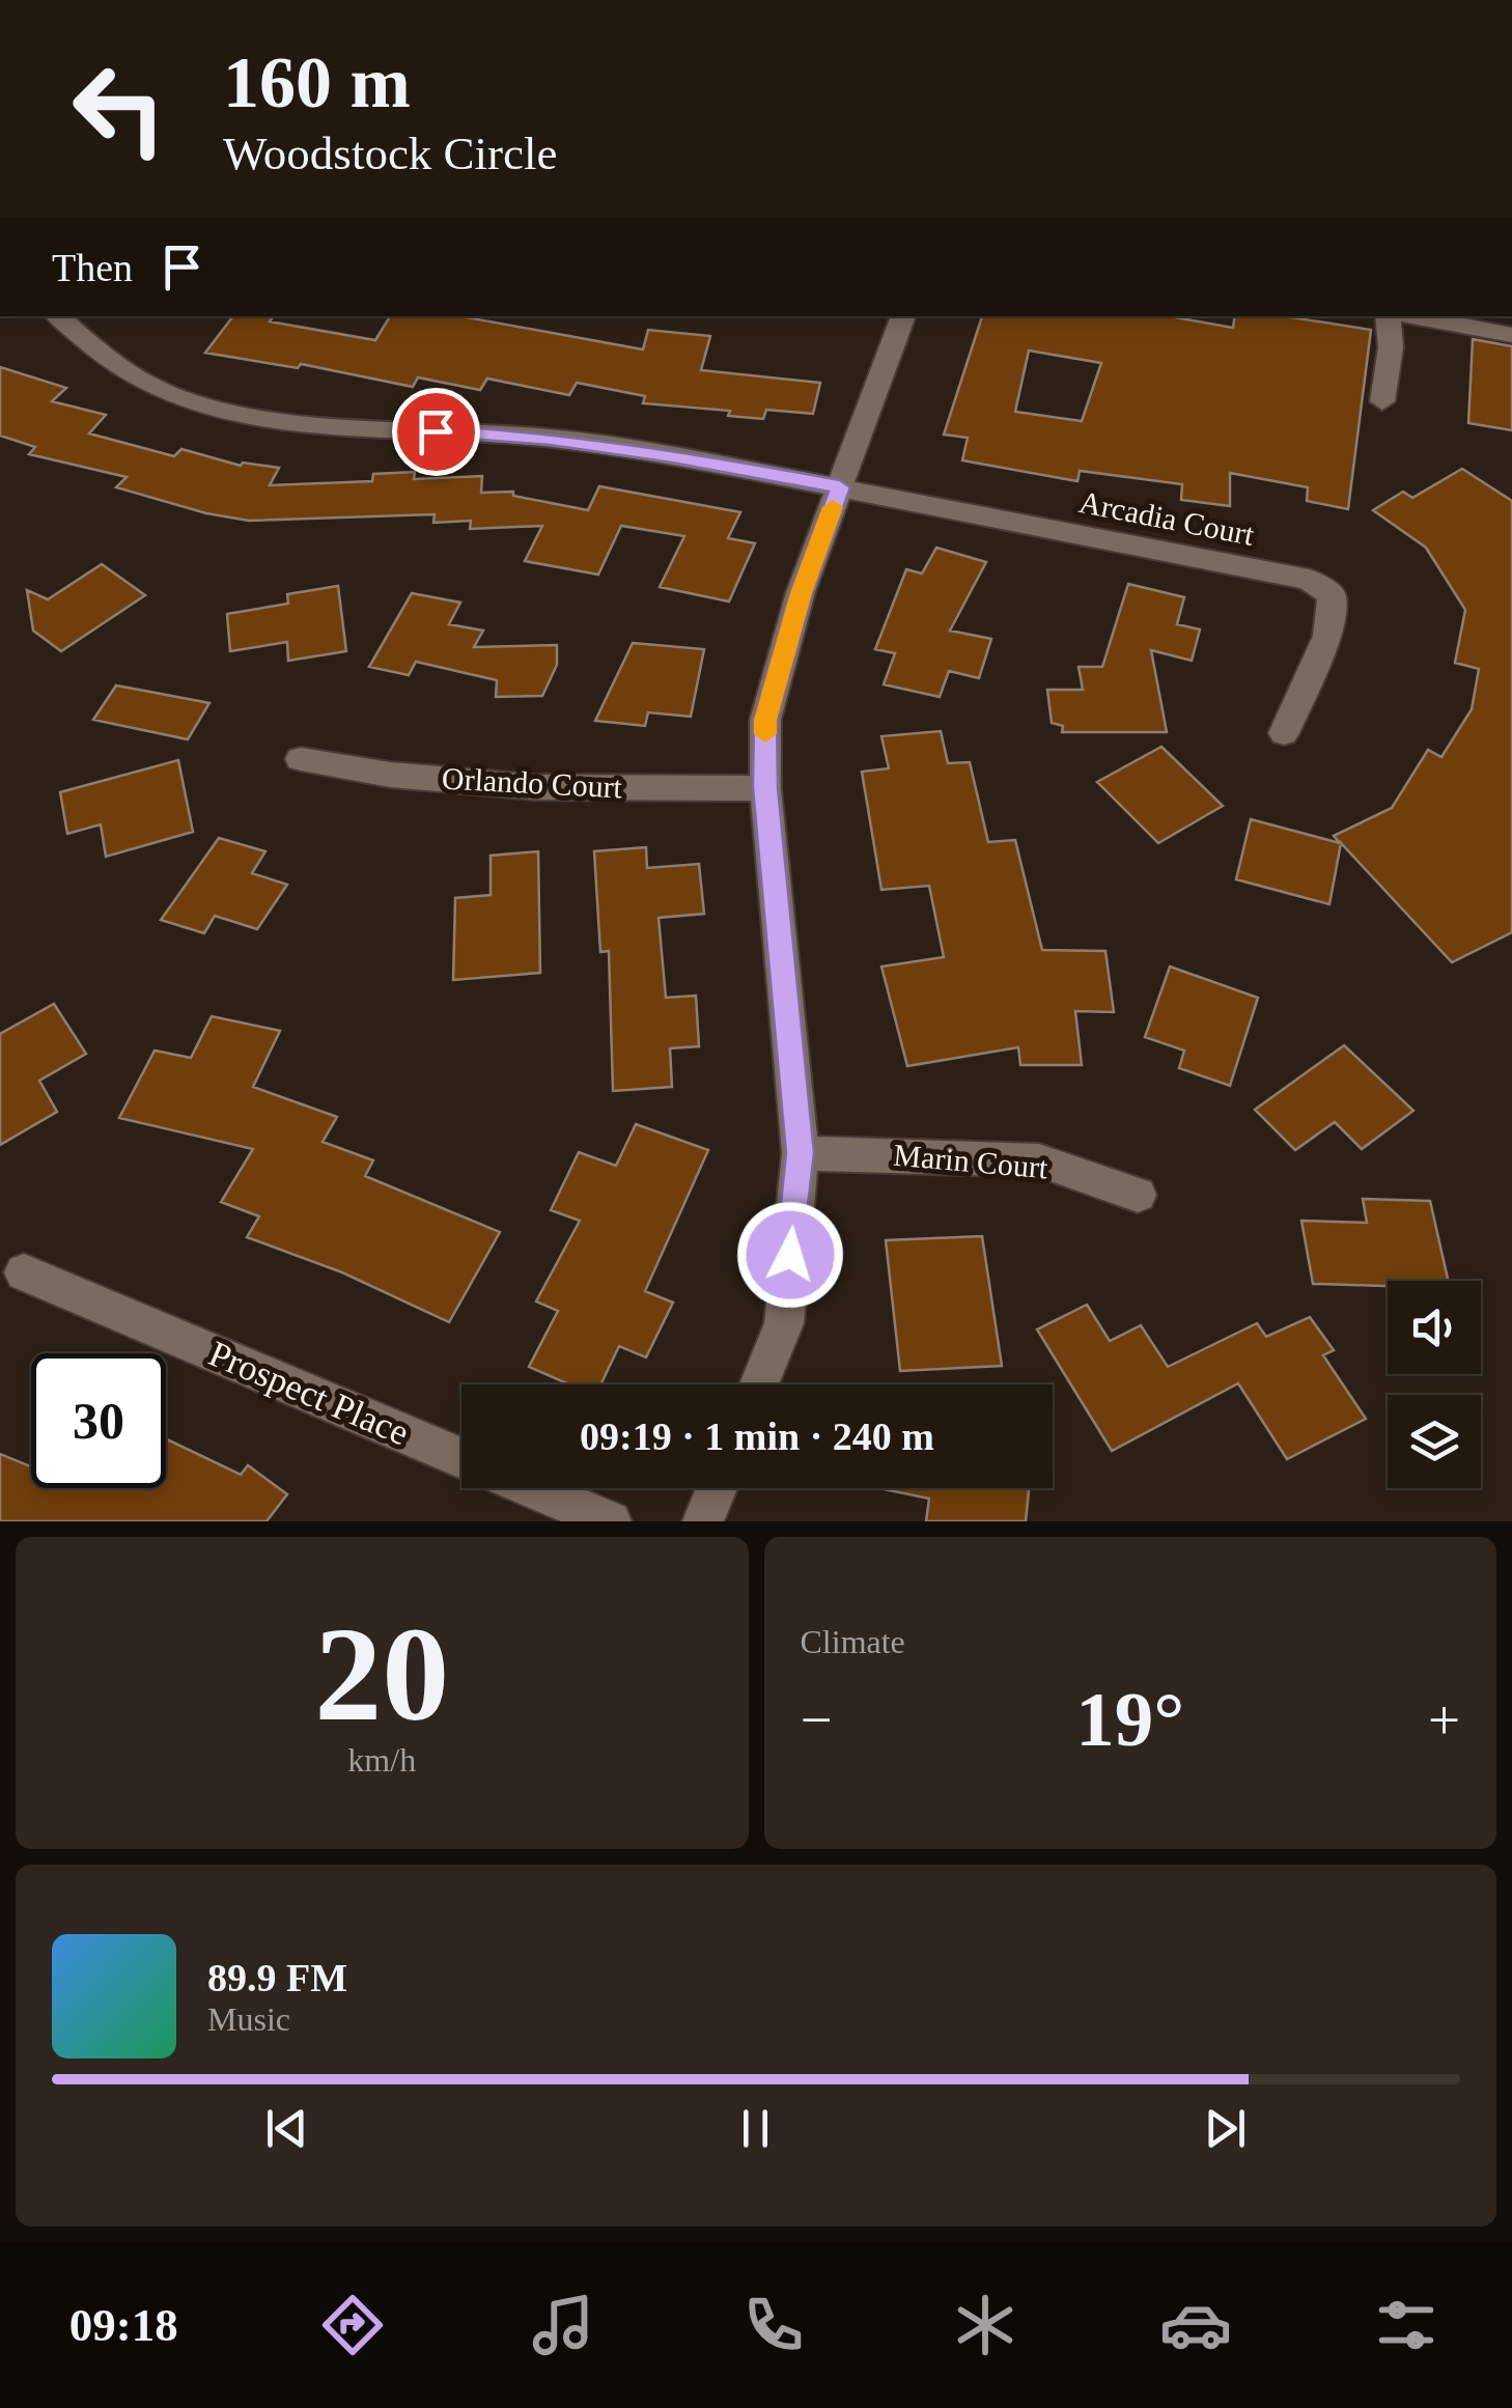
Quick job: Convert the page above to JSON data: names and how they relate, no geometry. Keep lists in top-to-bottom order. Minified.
{"streets":{"street":["Arcadia Court","Orlando Court","Marin Court","Prospect Place"]},"page":{"turn":["160 m","Woodstock Circle"],"then":"Then","limit":"30","trip":"09:19 · 1 min · 240 m","tile":[["20","km/h"],"Climate"],"heat":["−","19°","+"],"song":["89.9 FM","Music"],"tabs":"09:18"}}
